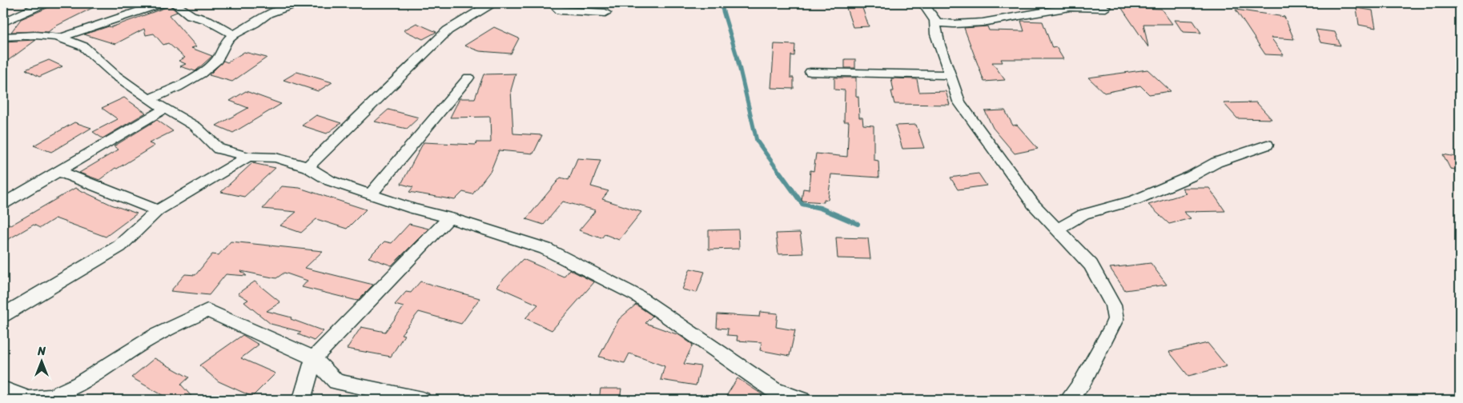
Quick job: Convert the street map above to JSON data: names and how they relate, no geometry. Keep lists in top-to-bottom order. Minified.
{"north":"top"}
